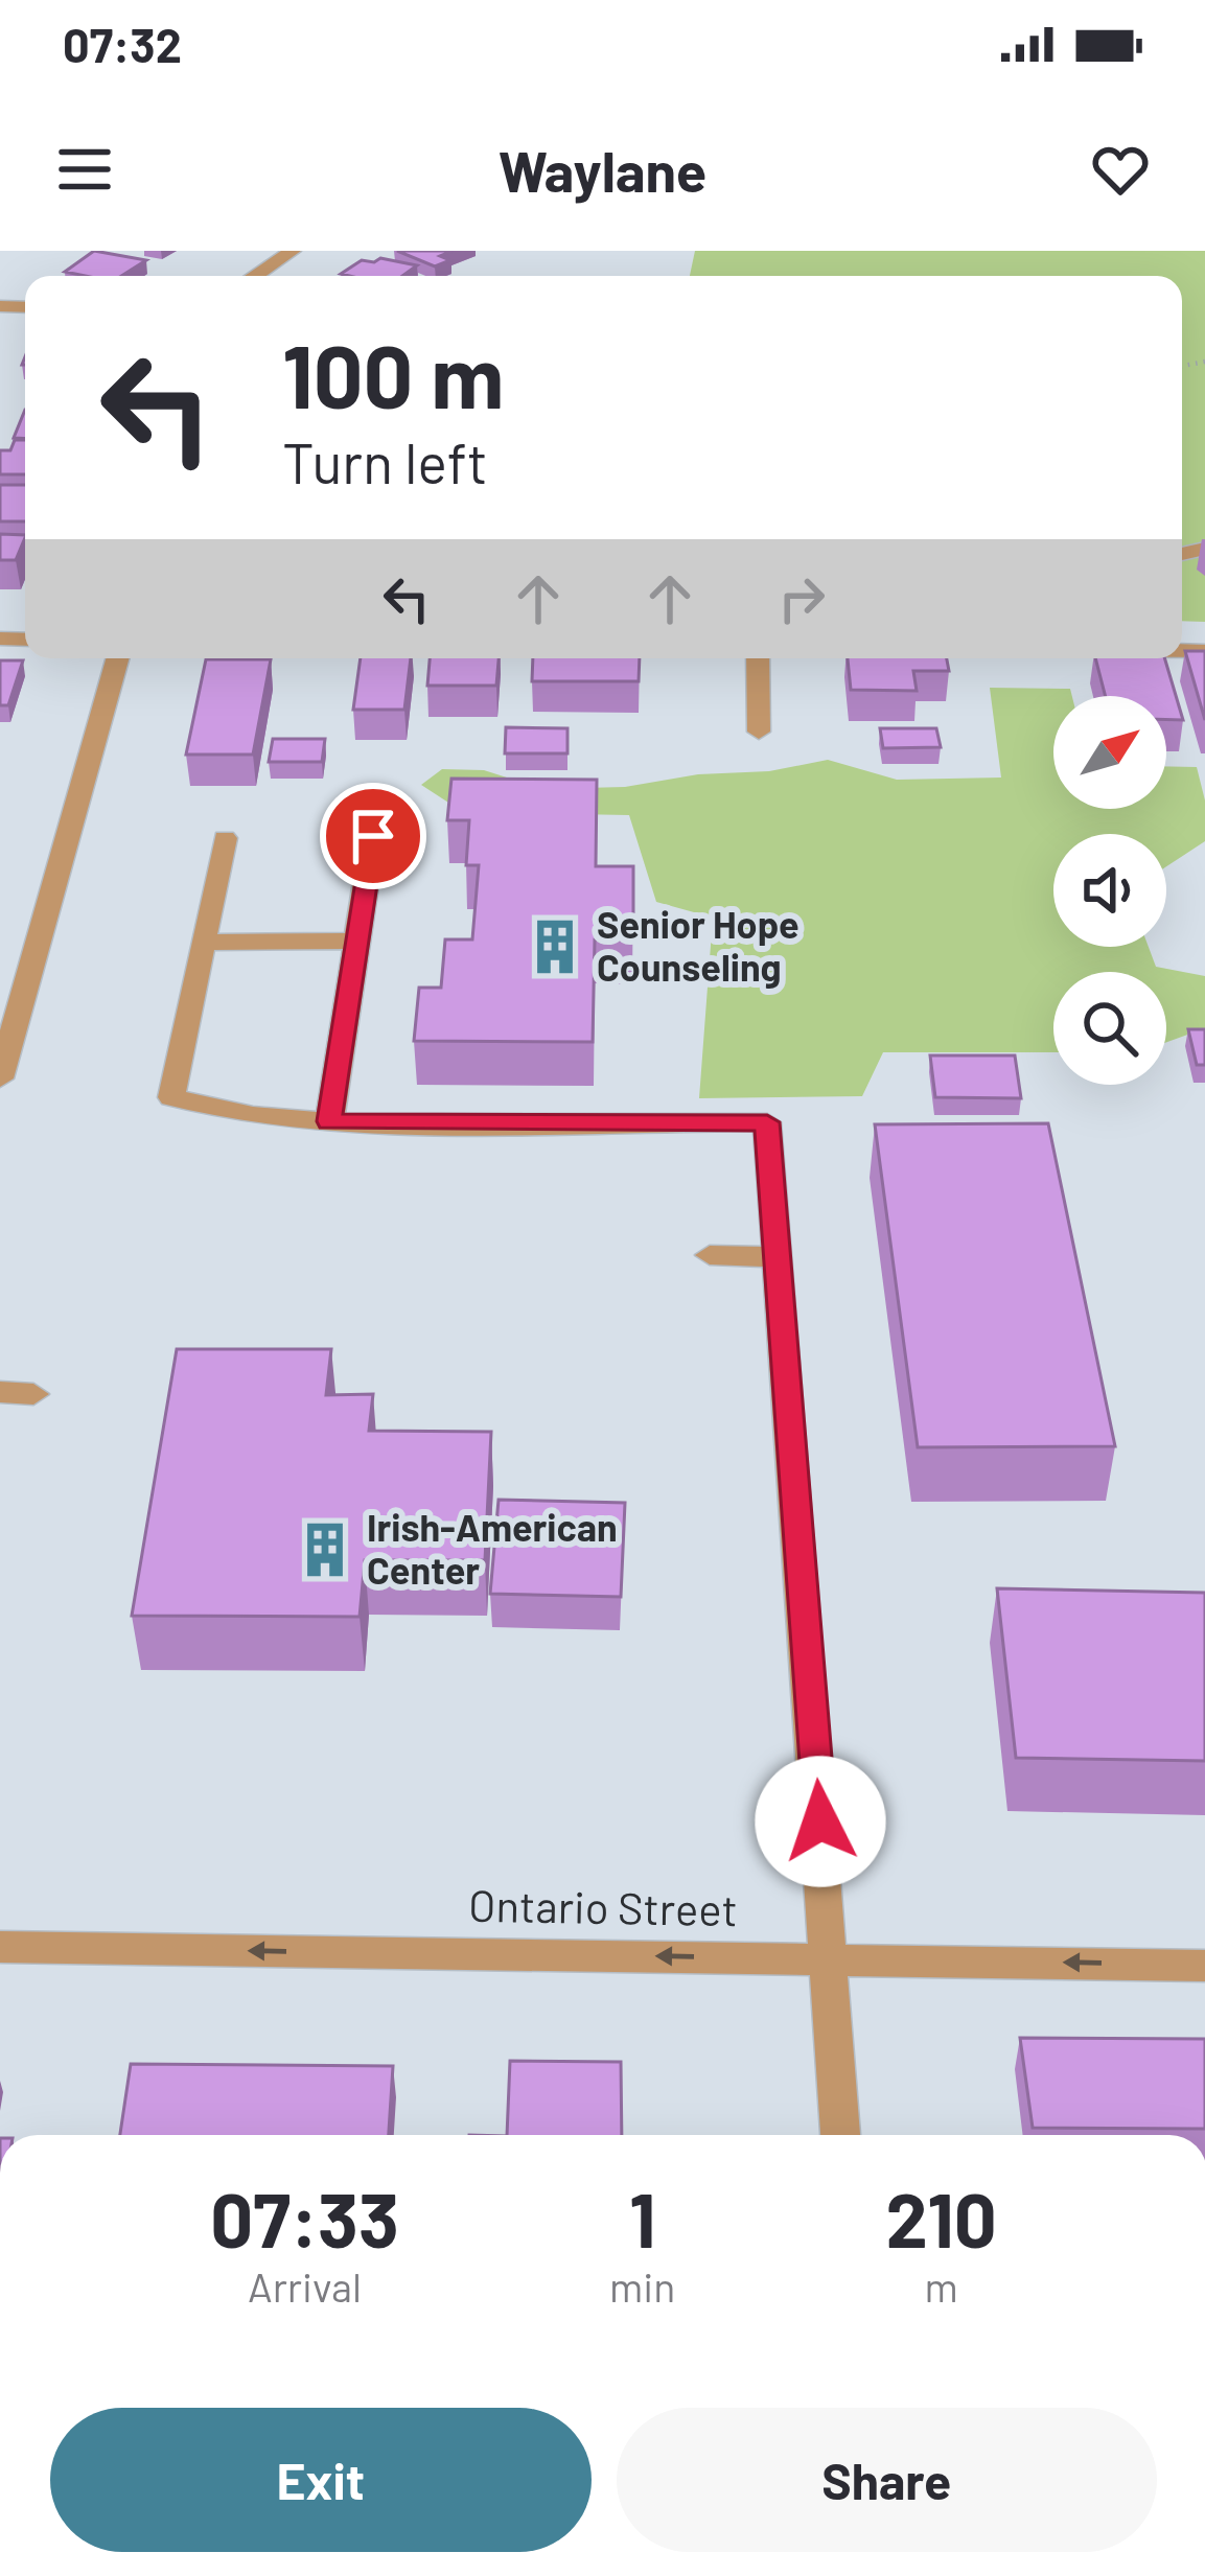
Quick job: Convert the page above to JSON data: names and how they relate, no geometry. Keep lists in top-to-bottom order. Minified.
{"streets":{"street":["Ontario Street"]},"one_way":["Ontario Street"],"places":{"building":["Senior Hope Counseling","Irish-American Center"]},"north":"top right","page":{"status":"07:32","header":"Waylane","turn":["100 m","Turn left"],"eta":["07:33","Arrival","1","min","210","m"],"buttons":["Exit","Share"]}}
